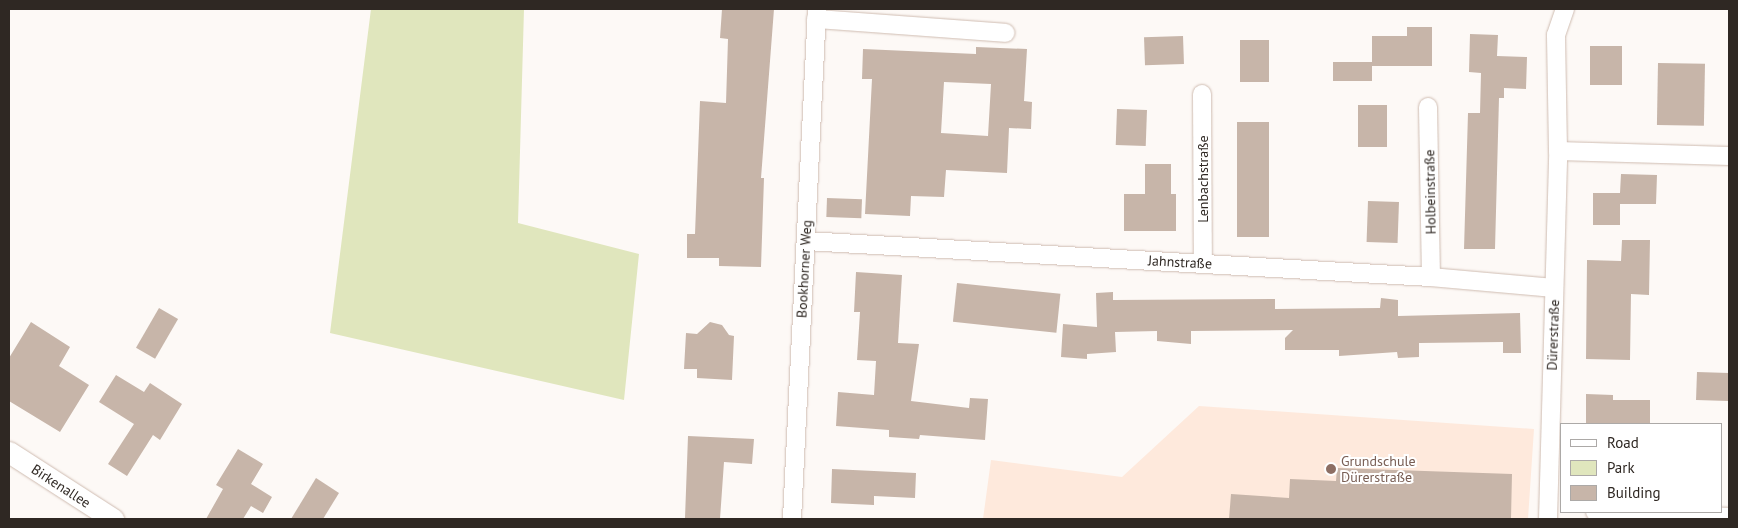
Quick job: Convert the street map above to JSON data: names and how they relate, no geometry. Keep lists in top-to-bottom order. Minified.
{"streets":{"street":["Lenbachstraße","Holbeinstraße","Jahnstraße","Bookhorner Weg","Dürerstraße","Birkenallee"]},"crossings":[["Lenbachstraße","Jahnstraße"],["Holbeinstraße","Jahnstraße"],["Jahnstraße","Bookhorner Weg"],["Jahnstraße","Dürerstraße"]],"places":["Grundschule Dürerstraße"],"legend":["Road","Park","Building"]}
